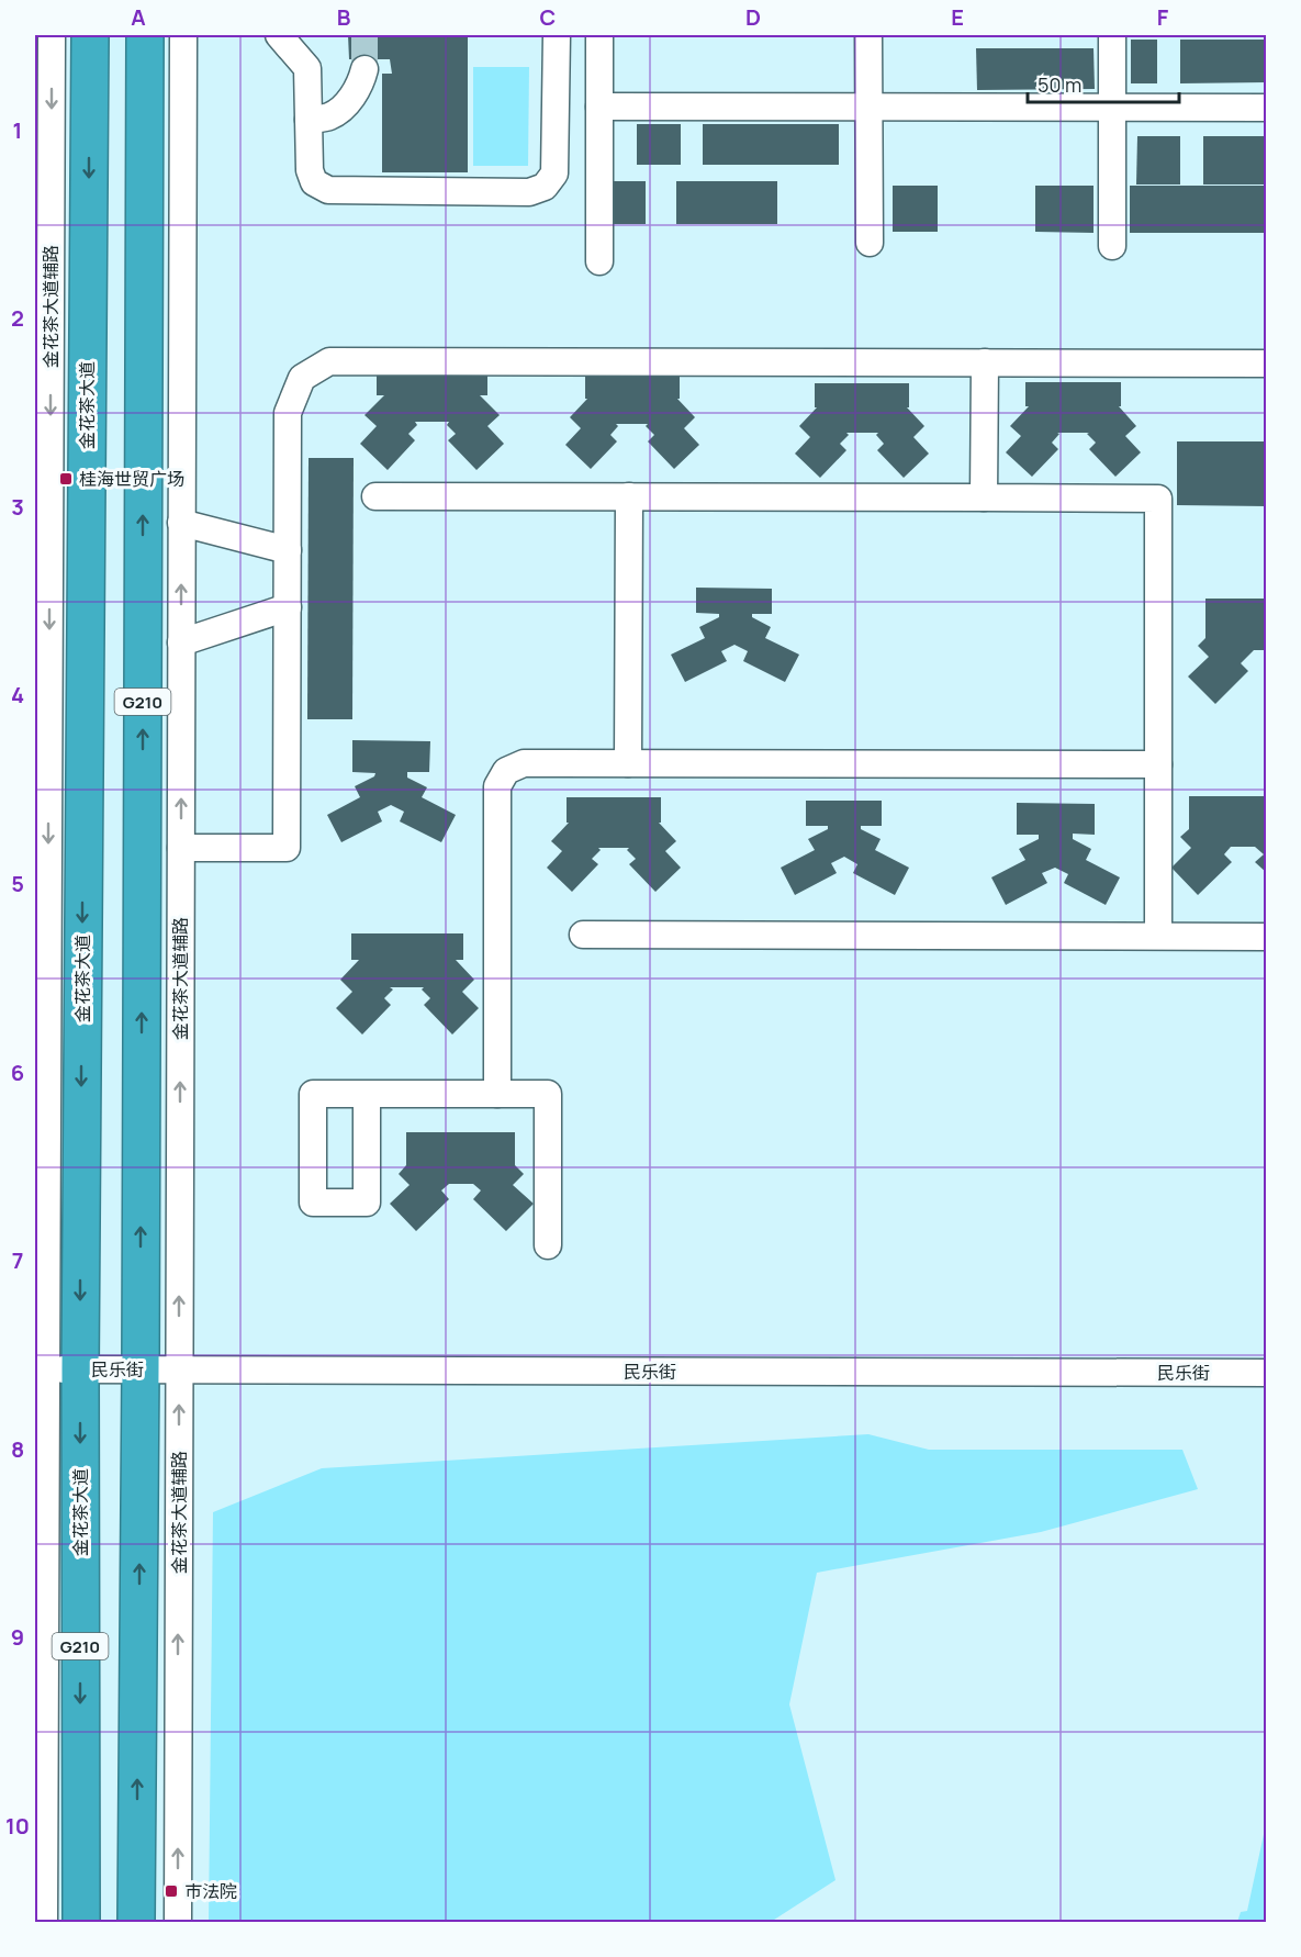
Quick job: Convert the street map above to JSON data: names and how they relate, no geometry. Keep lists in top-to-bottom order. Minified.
{"streets":{"highway":["金花茶大道","G210"],"street":["金花茶大道辅路","民乐街"]},"crossings":[["金花茶大道辅路","金花茶大道"],["金花茶大道辅路","民乐街"],["金花茶大道","民乐街"],["G210","民乐街"]],"places":{"transit":["桂海世贸广场","巿法院"]},"scale_bar":"50 m","grid":{"columns":["A","B","C","D","E","F"],"rows":["1","2","3","4","5","6","7","8","9","10"]}}
